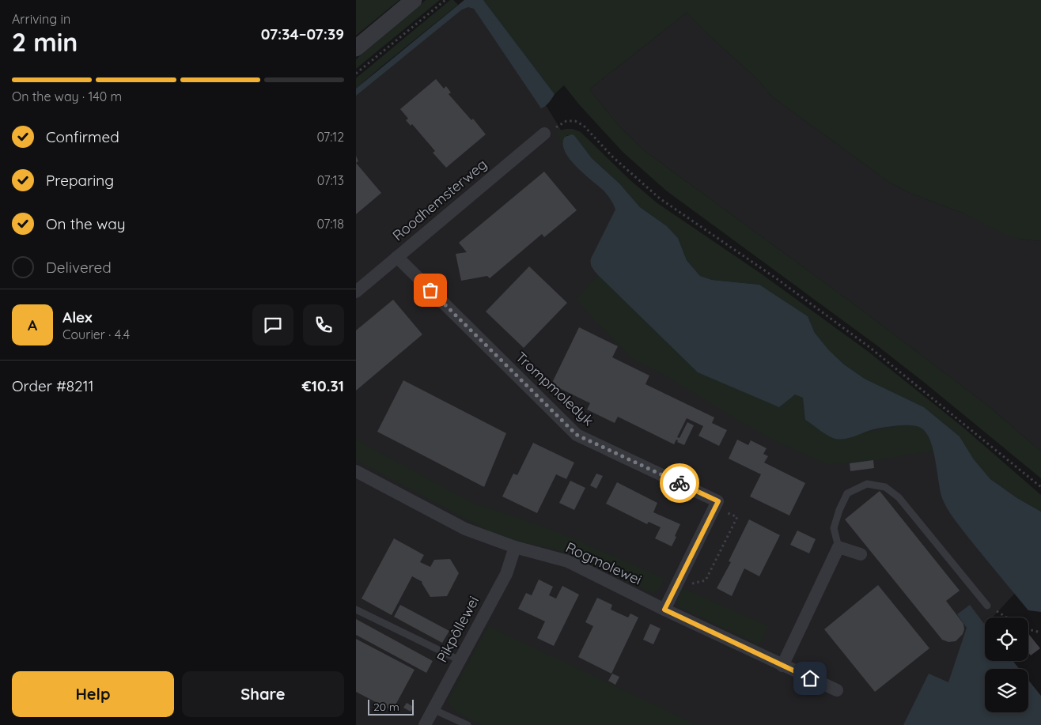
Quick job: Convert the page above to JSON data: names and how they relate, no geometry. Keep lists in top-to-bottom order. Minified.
{"streets":{"street":["Roodhemsterweg","Trompmoledyk","Rogmolewei","Pikpôllewei"]},"crossings":[["Roodhemsterweg","Trompmoledyk"],["Rogmolewei","Pikpôllewei"]],"scale_bar":"20 m","page":{"heading":["2 min","Arriving in","07:34–07:39"],"panel":["Alex","Courier · 4.4","Order #8211","€10.31"],"bar":"On the way · 140 m","list":[["Confirmed","07:12"],["Preparing","07:13"],["On the way","07:18"],"Delivered"],"round":"A","buttons":["Help","Share"],"scale":"20 m"}}
